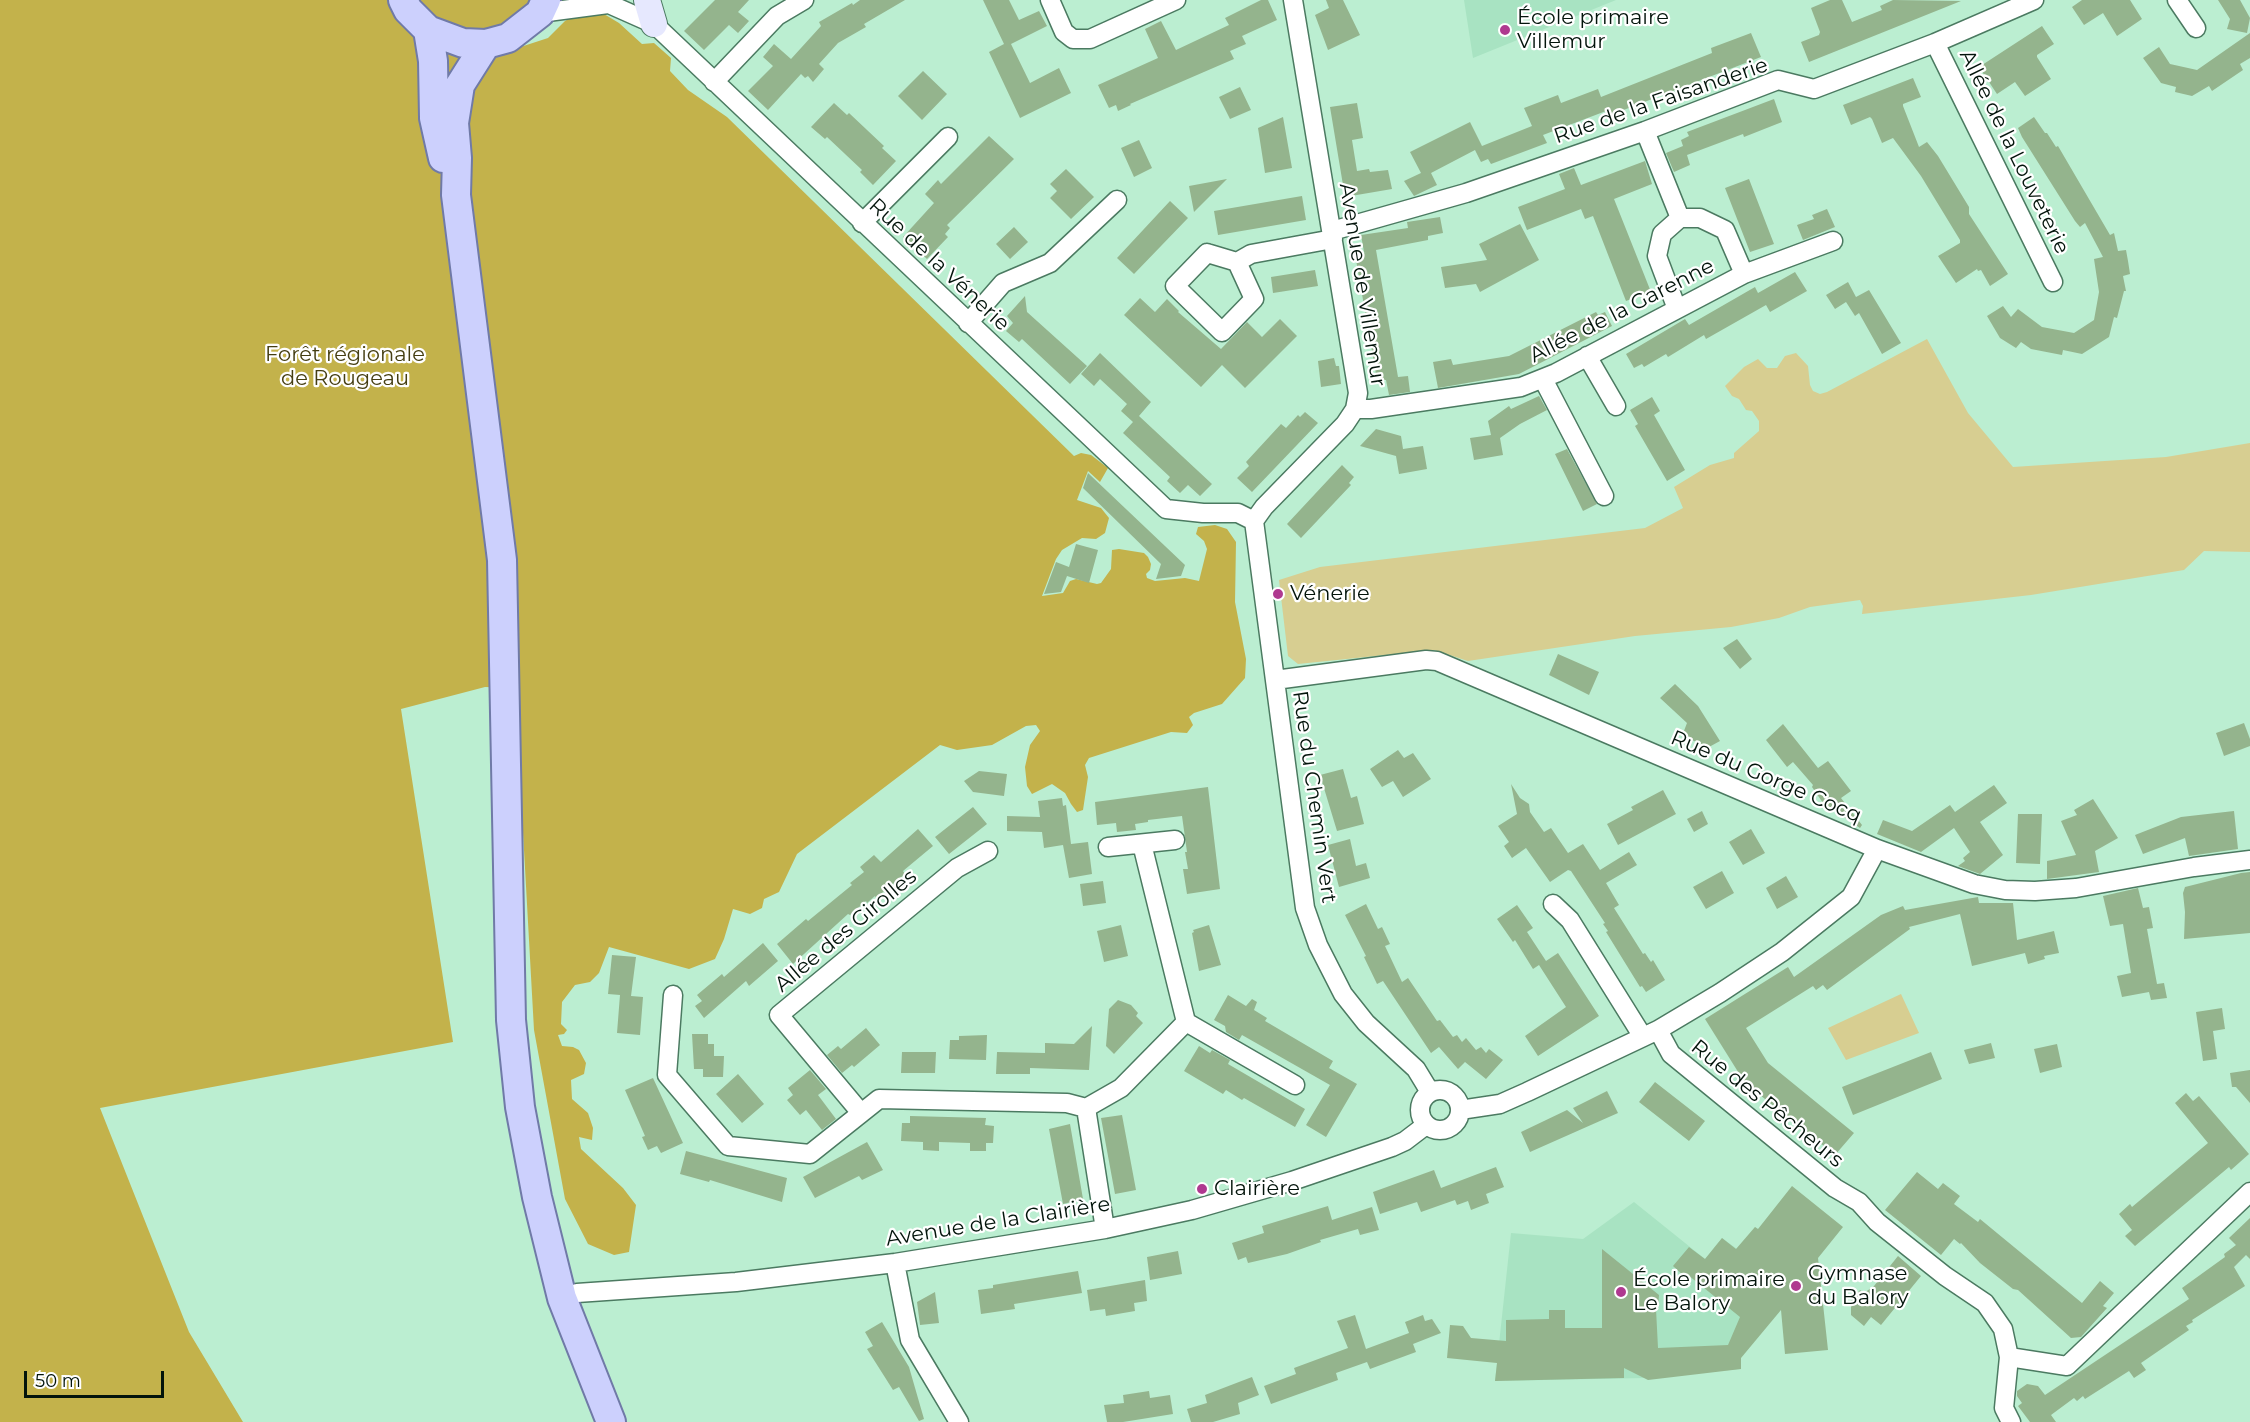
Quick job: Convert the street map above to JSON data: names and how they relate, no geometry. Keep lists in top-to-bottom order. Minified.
{"streets":{"street":["Rue de la Faisanderie","Allée de la Louveterie","Rue de la Vénerie","Avenue de Villemur","Allée de la Garenne","Rue du Gorge Cocq","Rue du Chemin Vert","Allée des Girolles","Rue des Pêcheurs","Avenue de la Clairière"]},"crossings":[["Rue de la Faisanderie","Allée de la Louveterie"],["Rue de la Faisanderie","Avenue de Villemur"],["Rue de la Vénerie","Avenue de Villemur"],["Rue de la Vénerie","Rue du Chemin Vert"],["Avenue de Villemur","Allée de la Garenne"],["Avenue de Villemur","Rue du Chemin Vert"],["Rue du Gorge Cocq","Rue du Chemin Vert"],["Rue du Chemin Vert","Avenue de la Clairière"]],"parks":["Forêt régionale de Rougeau"],"places":["École primaire Villemur","Vénerie","Clairière","Gymnase du Balory","École primaire Le Balory"],"scale_bar":"50 m"}
